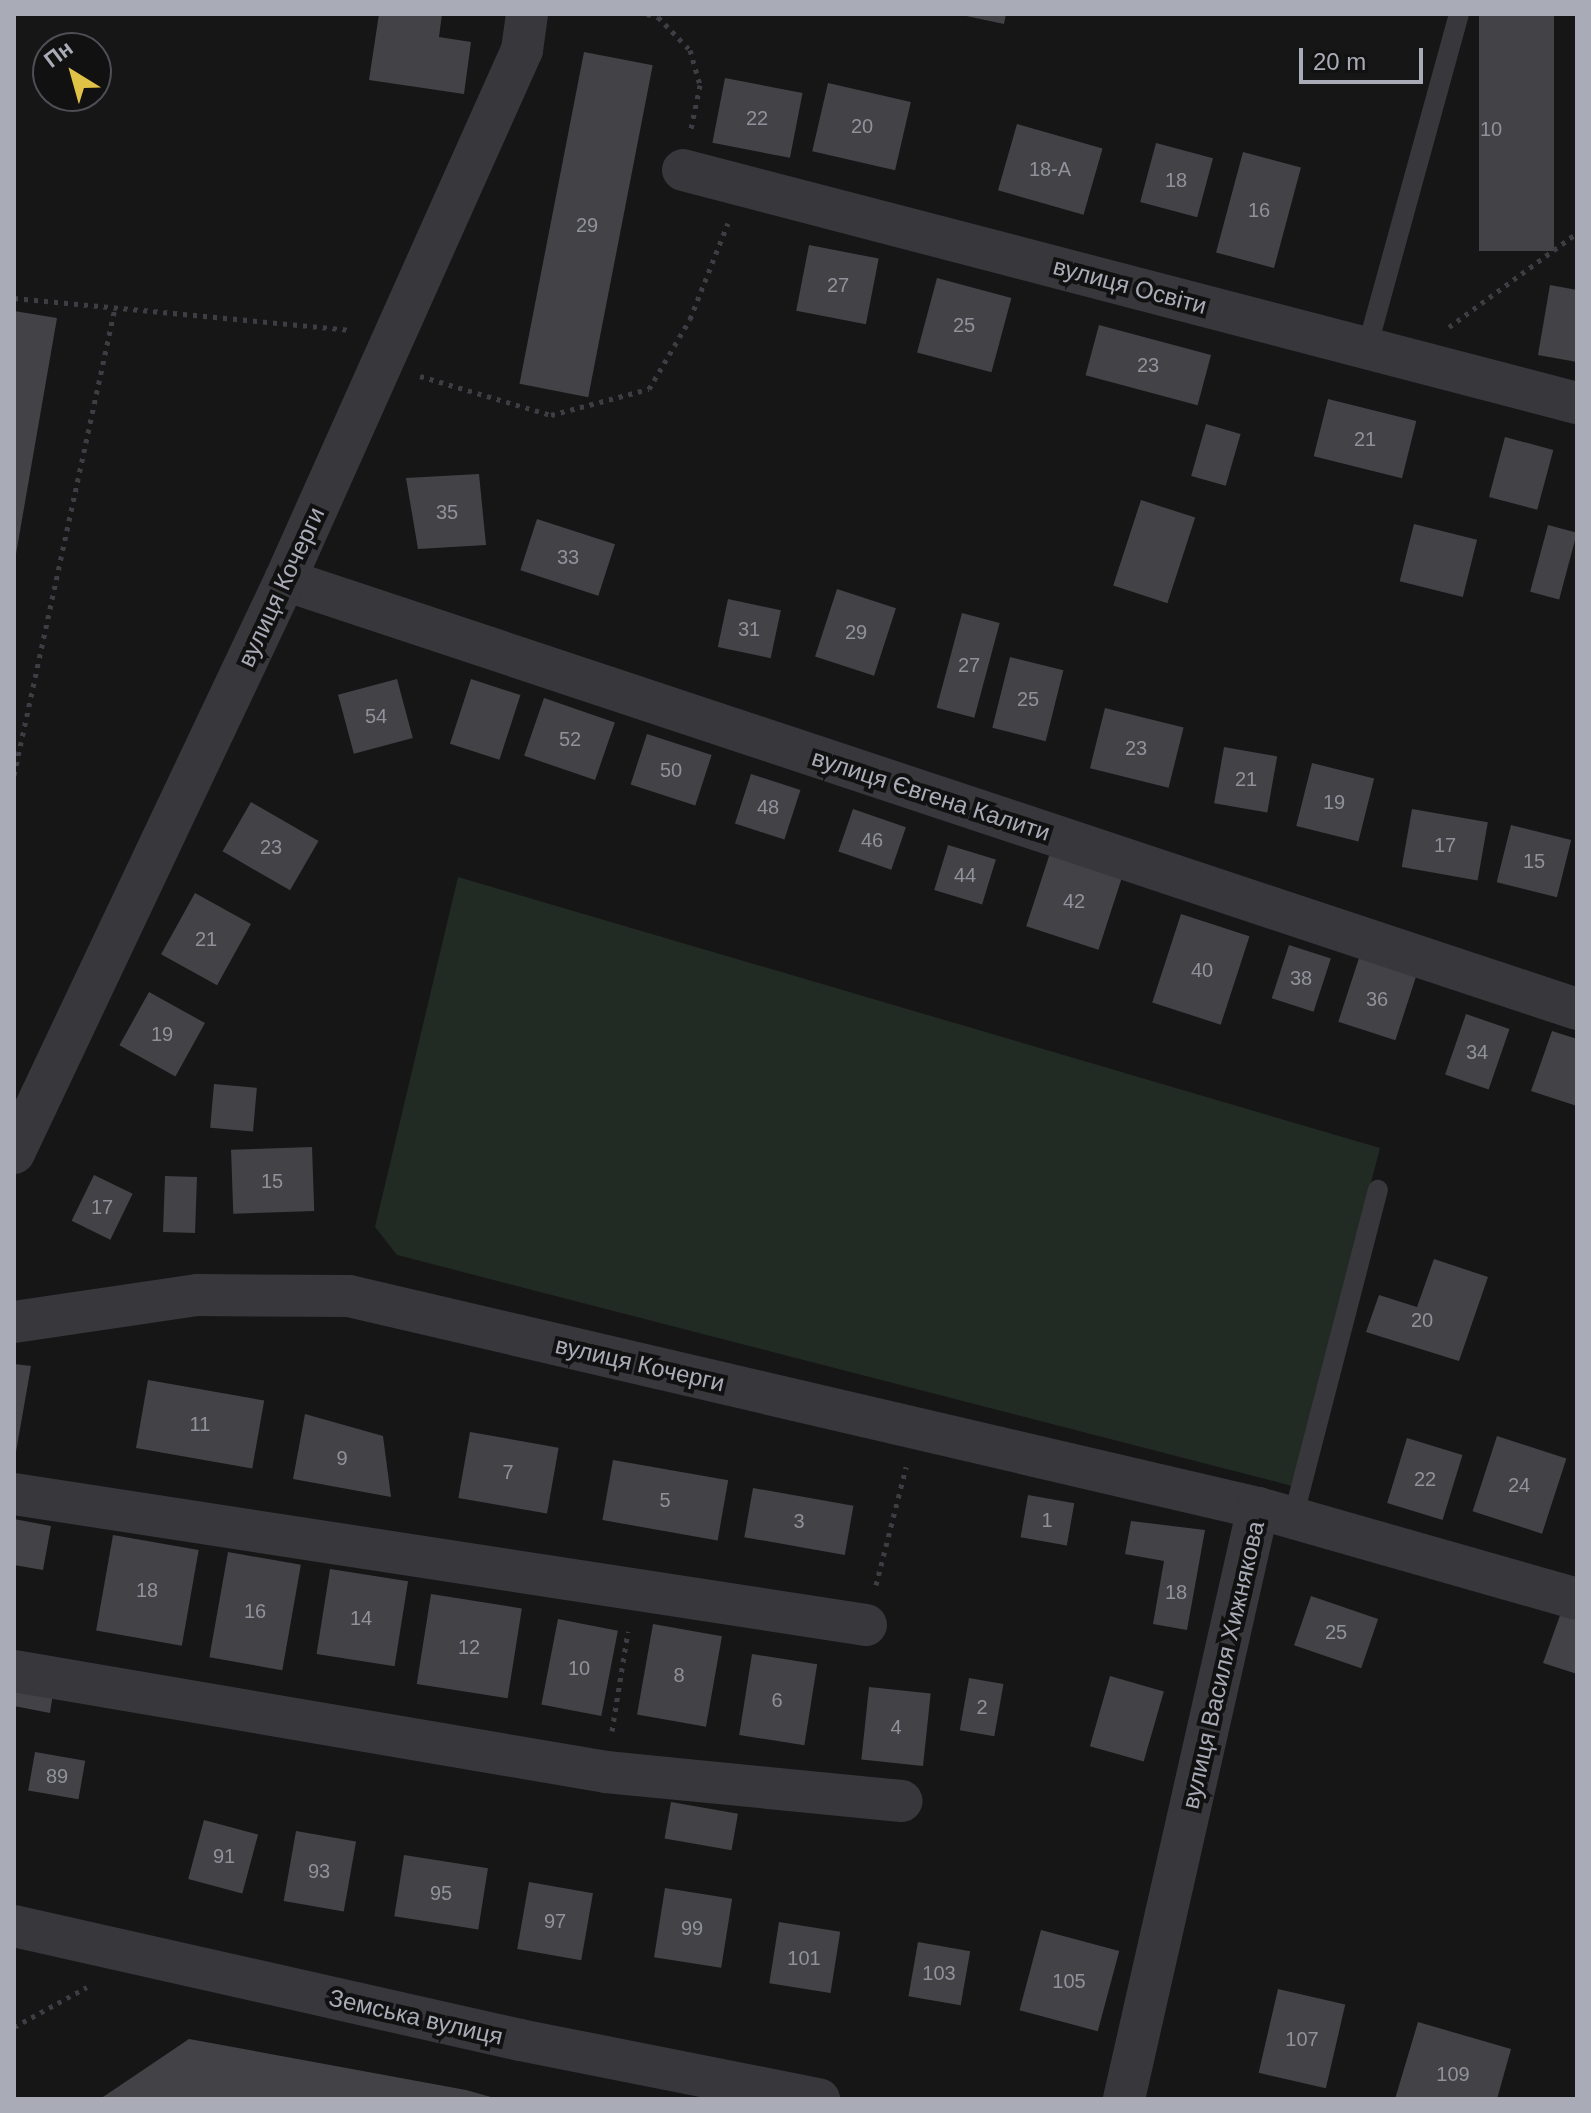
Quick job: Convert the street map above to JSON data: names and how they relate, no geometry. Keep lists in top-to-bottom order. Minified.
{"streets":{"street":["вулиця Освіти","вулиця Кочерги","вулиця Євгена Калити","вулиця Василя Хижнякова","Земська вулиця"]},"crossings":[["вулиця Кочерги","вулиця Євгена Калити"],["вулиця Кочерги","вулиця Василя Хижнякова"]],"house_numbers":["22","20","10","18-А","18","16","29","27","25","23","21","35","33","31","29","27","25","54","52","23","50","21","19","48","46","17","23","15","44","42","21","40","38","36","19","34","15","17","20","11","9","7","22","24","5","1","3","18","18","16","14","25","12","10","8","6","2","4","89","91","93","95","97","99","101","103","105","107","109"],"scale_bar":"20 m","north":"top left"}
